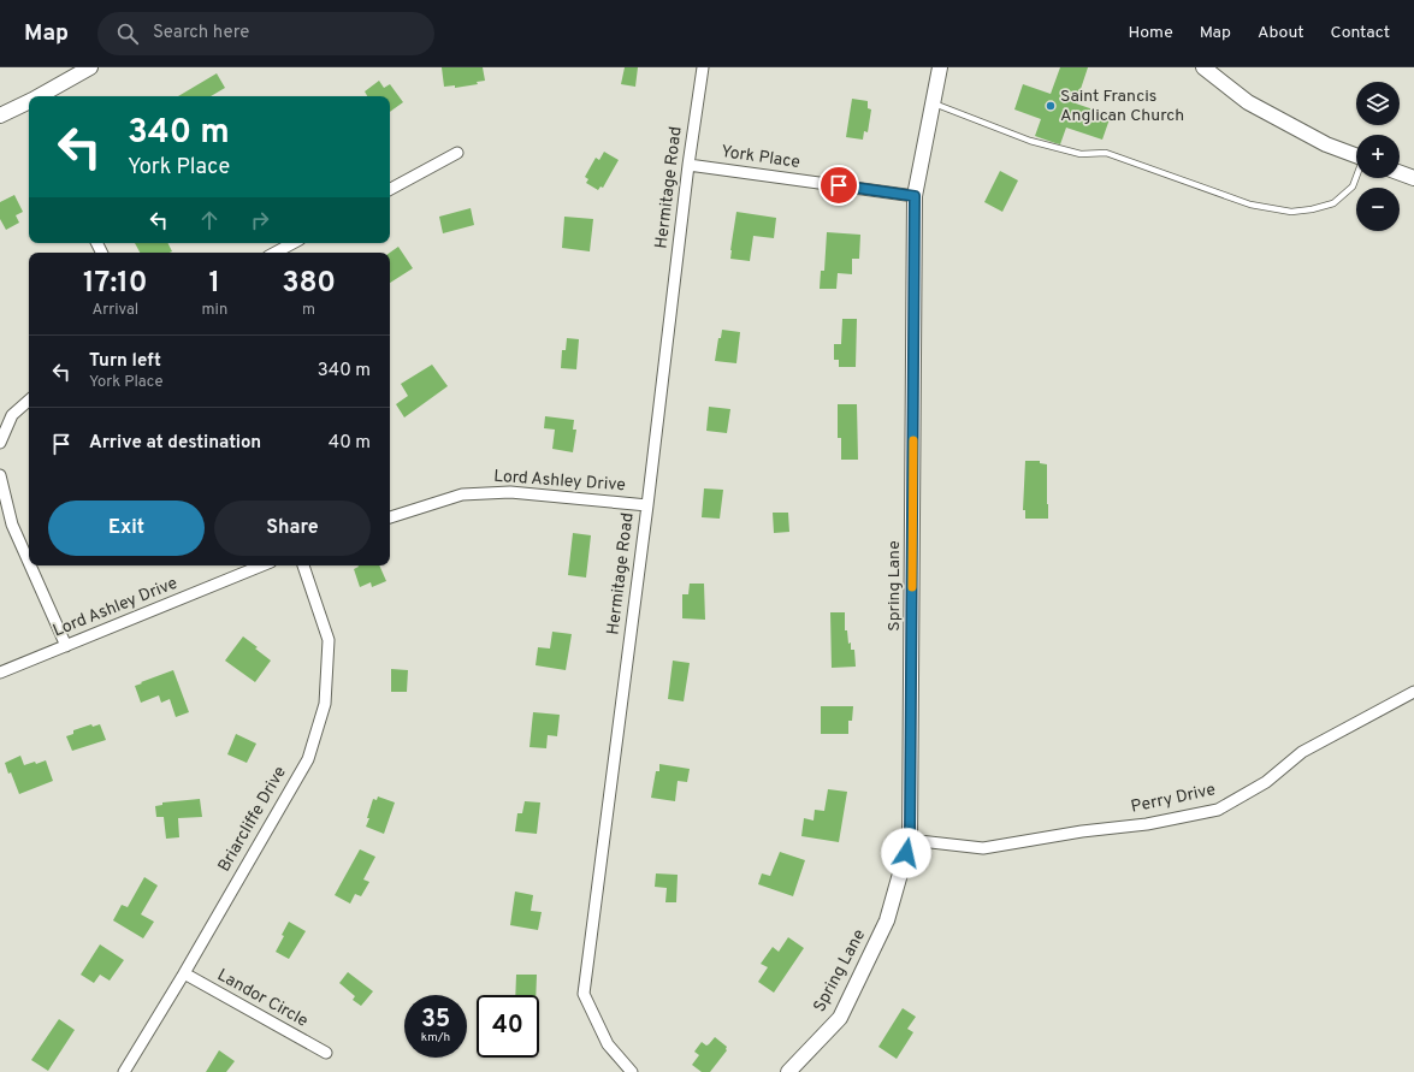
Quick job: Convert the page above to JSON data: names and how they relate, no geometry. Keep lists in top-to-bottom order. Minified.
{"streets":{"street":["York Place","Hermitage Road","Lord Ashley Drive","Spring Lane","Perry Drive","Briarcliffe Drive","Landor Circle"]},"crossings":[["York Place","Hermitage Road"],["York Place","Spring Lane"],["Hermitage Road","Lord Ashley Drive"],["Spring Lane","Perry Drive"],["Briarcliffe Drive","Landor Circle"]],"places":["Saint Francis Anglican Church"],"page":{"header":"Map","search":"Search here","nav":["Home","Map","About","Contact"],"map_buttons":["+","−"],"turn":["340 m","York Place"],"eta":["17:10","Arrival","1","min","380","m"],"list":[{"name":"Turn left","note":"York Place","value":"340 m"},{"name":"Arrive at destination","value":"40 m"}],"buttons":["Exit","Share"],"speed":"35 km/h","limit":"40"}}
